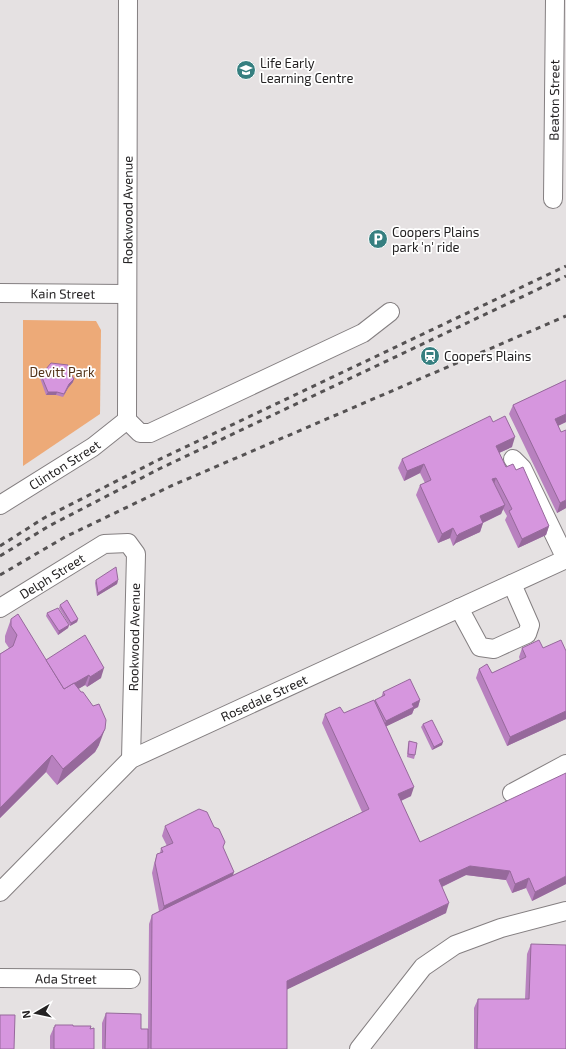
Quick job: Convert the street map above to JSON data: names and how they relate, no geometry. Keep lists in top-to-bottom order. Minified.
{"streets":{"street":["Beaton Street","Rookwood Avenue","Kain Street","Clinton Street","Delph Street","Rosedale Street","Ada Street"]},"crossings":[["Rookwood Avenue","Kain Street"],["Rookwood Avenue","Clinton Street"],["Rookwood Avenue","Delph Street"],["Rookwood Avenue","Rosedale Street"]],"parks":["Devitt Park"],"places":{"school or university":["Life Early Learning Centre"],"parking":["Coopers Plains park 'n' ride"],"station":["Coopers Plains"]},"north":"left"}
